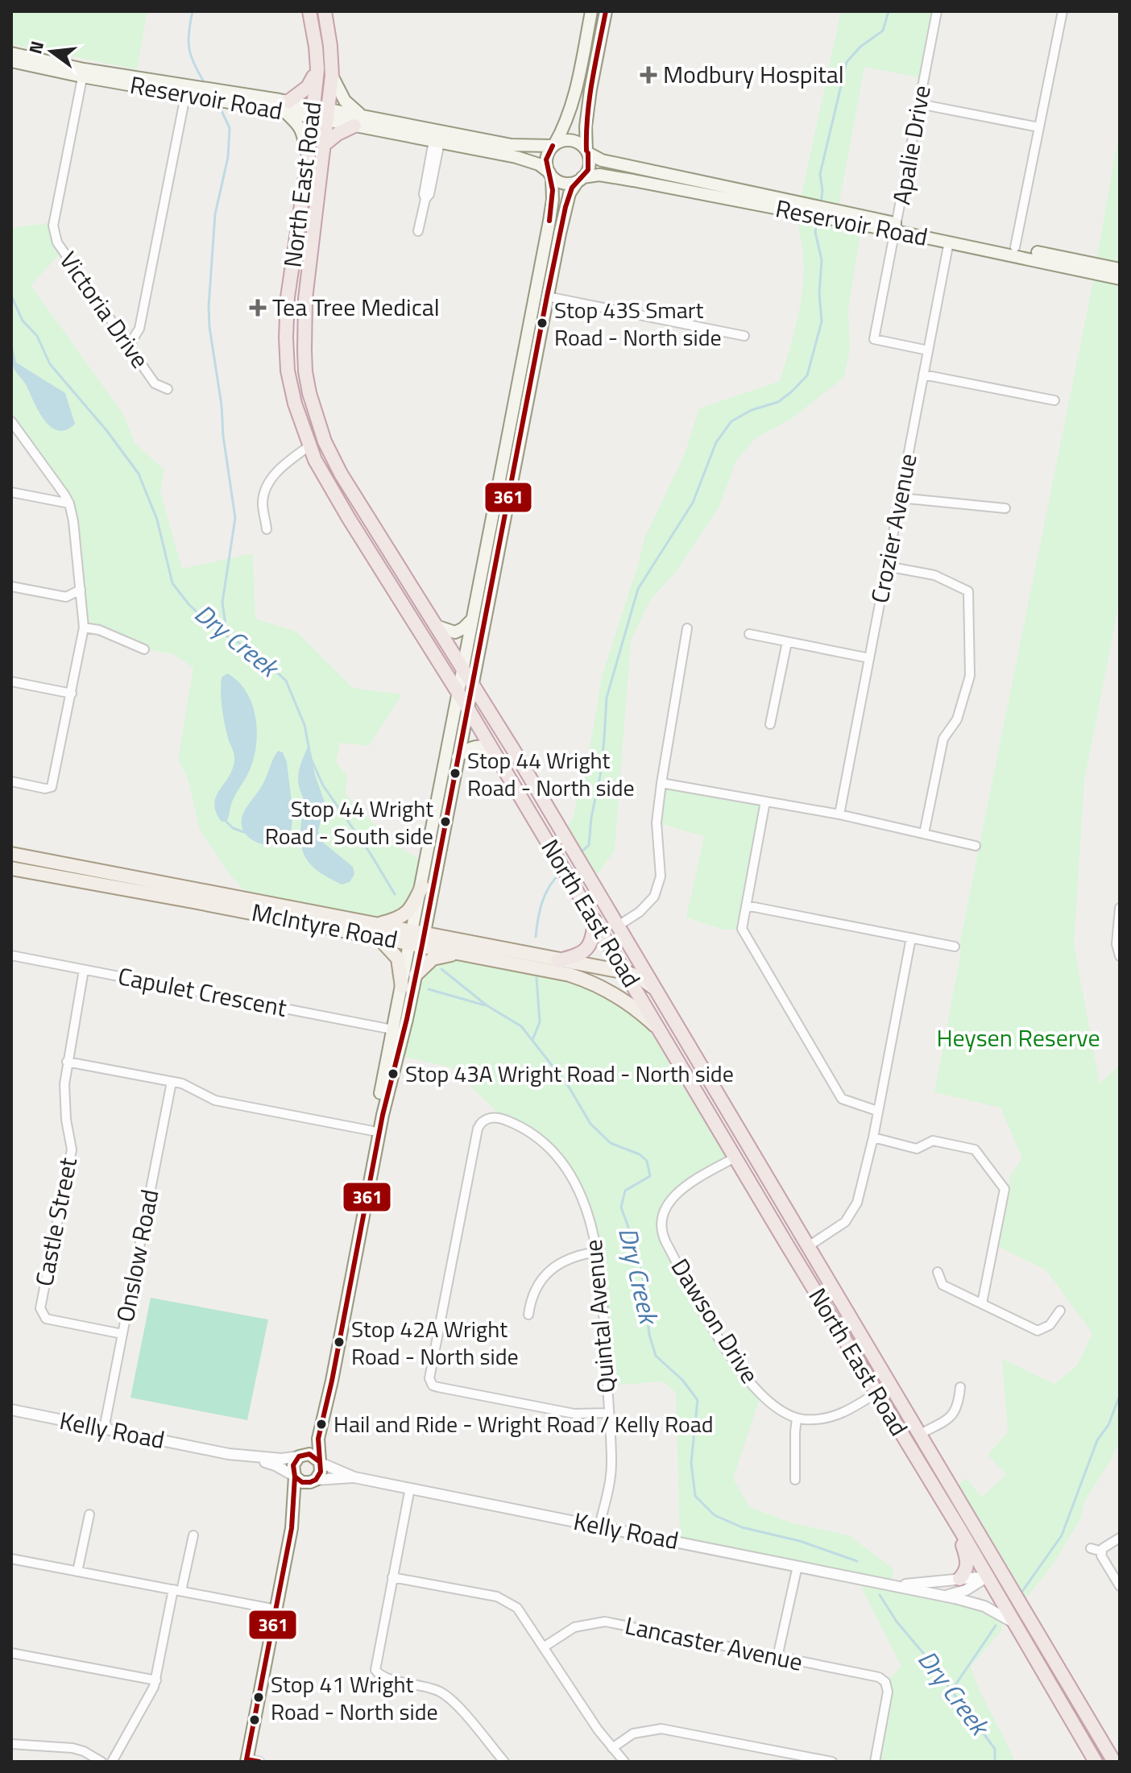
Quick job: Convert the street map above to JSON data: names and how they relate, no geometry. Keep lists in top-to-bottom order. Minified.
{"streets":{"highway":["North East Road"],"main road":["Reservoir Road","McIntyre Road"],"street":["Apalie Drive","Victoria Drive","Crozier Avenue","Capulet Crescent","Castle Street","Onslow Road","Quintal Avenue","Dawson Drive","Kelly Road","Lancaster Avenue"]},"crossings":[["Reservoir Road","Apalie Drive"],["Reservoir Road","North East Road"],["Reservoir Road","Victoria Drive"],["Reservoir Road","Crozier Avenue"],["Apalie Drive","Crozier Avenue"],["North East Road","McIntyre Road"],["North East Road","Dawson Drive"],["North East Road","Kelly Road"],["Capulet Crescent","Castle Street"],["Castle Street","Onslow Road"],["Onslow Road","Kelly Road"],["Quintal Avenue","Kelly Road"]],"water":["Dry Creek"],"parks":["Heysen Reserve"],"places":{"health":["Modbury Hospital","Tea Tree Medical"],"other":["Stop 43S Smart Road - North side","Stop 44 Wright Road - North side","Stop 44 Wright Road - South side","Stop 43A Wright Road - North side","Stop 42A Wright Road - North side","Hail and Ride - Wright Road / Kelly Road","Stop 41 Wright Road - North side"]},"lines":["transit line 361"],"north":"left"}
